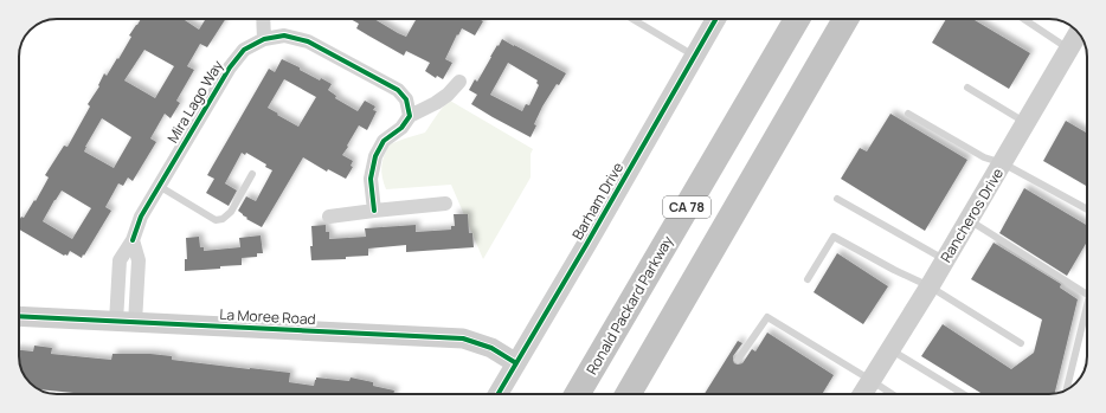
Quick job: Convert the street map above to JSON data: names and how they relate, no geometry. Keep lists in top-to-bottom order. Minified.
{"streets":{"highway":["CA 78","Ronald Packard Parkway"],"street":["Mira Lago Way","Barham Drive","Rancheros Drive","La Moree Road"]},"crossings":[["Mira Lago Way","La Moree Road"],["Barham Drive","La Moree Road"]]}
